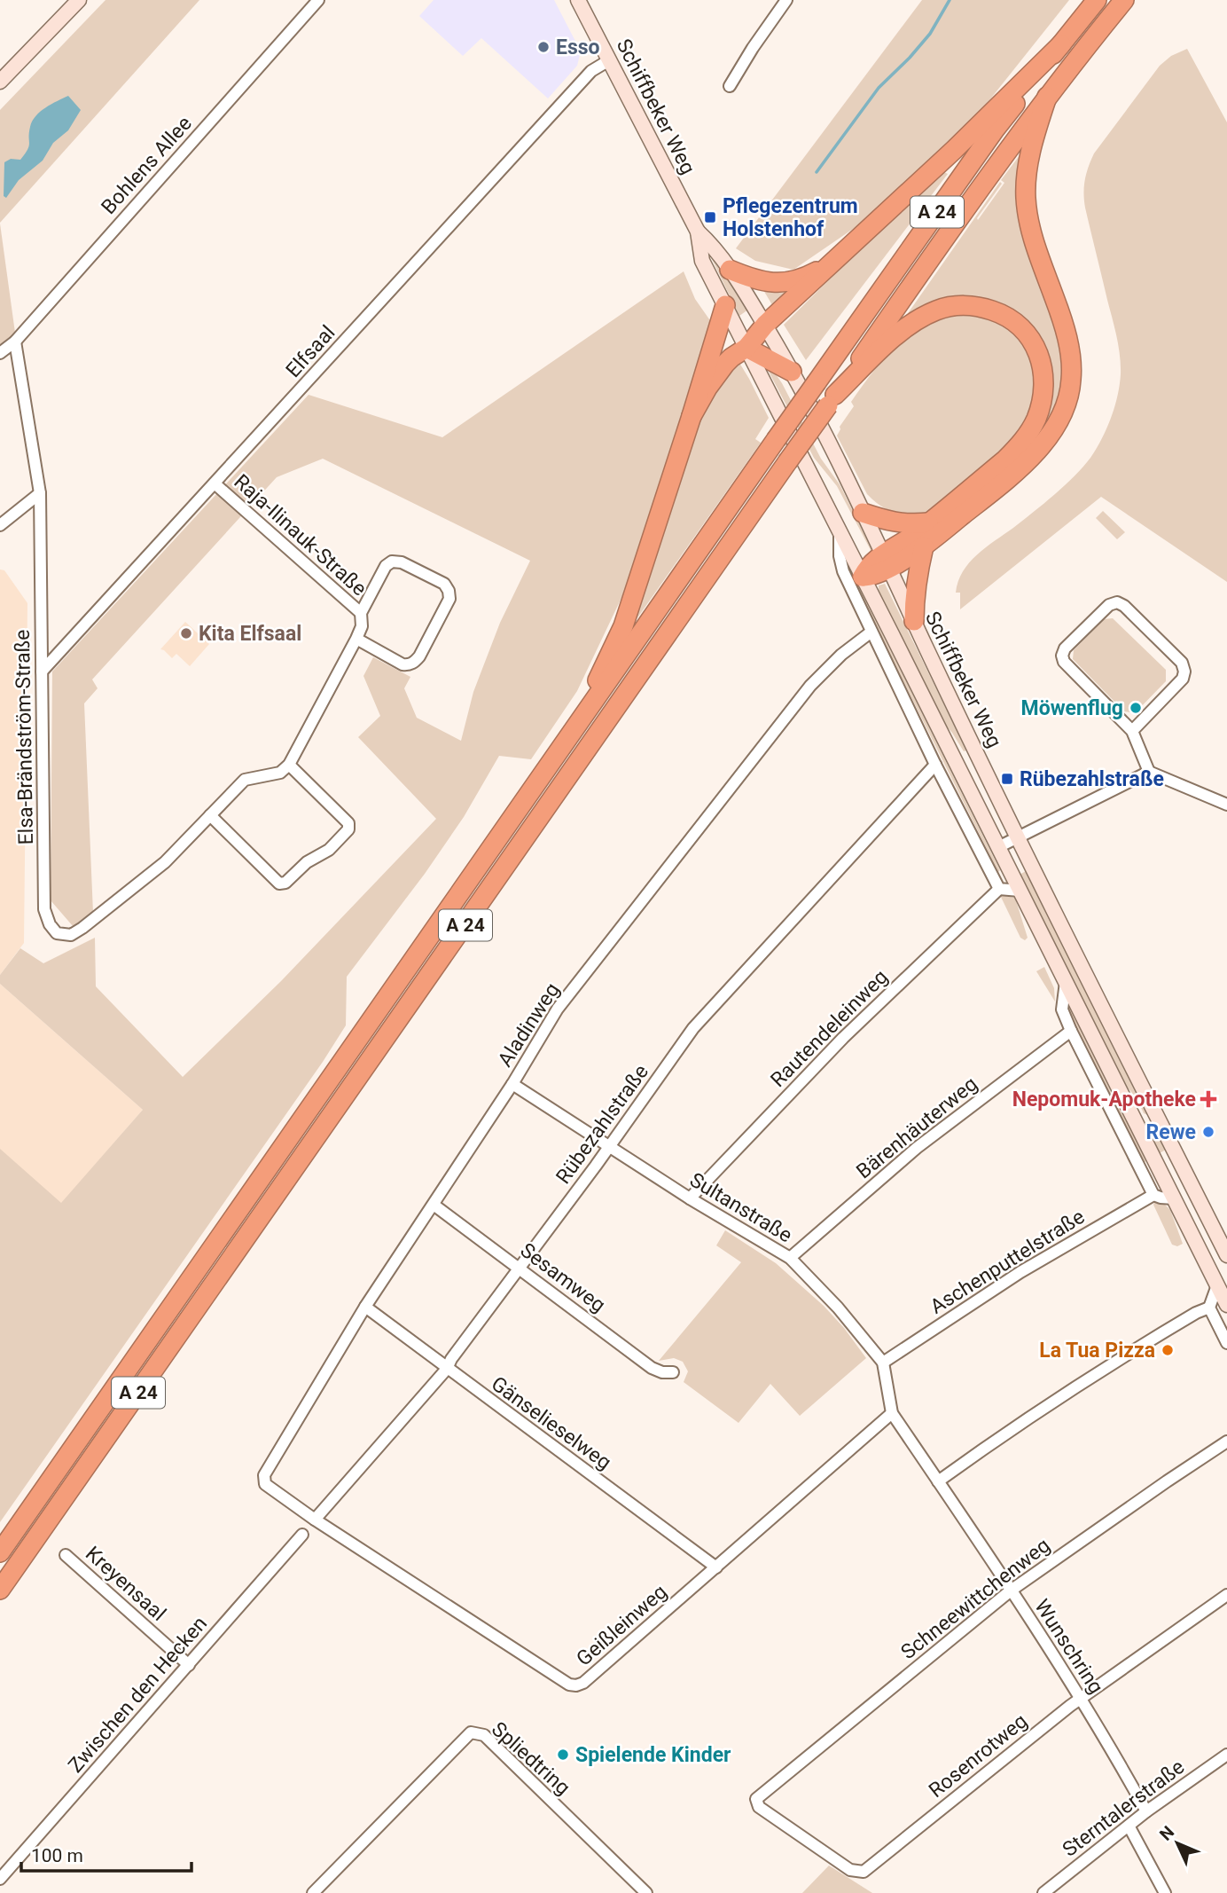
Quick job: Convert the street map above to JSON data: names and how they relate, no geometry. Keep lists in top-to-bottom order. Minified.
{"streets":{"highway":["A 24"],"main road":["Schiffbeker Weg"],"street":["Bohlens Allee","Elfsaal","Raja-Ilinauk-Straße","Elsa-Brändström-Straße","Aladinweg","Rautendeleinweg","Rübezahlstraße","Bärenhäuterweg","Sultanstraße","Aschenputtelstraße","Sesamweg","Gänselieselweg","Kreyensaal","Schneewittchenweg","Geißleinweg","Wunschring","Zwischen den Hecken","Rosenrotweg","Spliedtring","Sterntalerstraße"]},"crossings":[["Schiffbeker Weg","Elfsaal"],["Schiffbeker Weg","Aladinweg"],["Schiffbeker Weg","Rautendeleinweg"],["Schiffbeker Weg","Rübezahlstraße"],["Bohlens Allee","Elsa-Brändström-Straße"],["Elfsaal","Raja-Ilinauk-Straße"],["Elfsaal","Elsa-Brändström-Straße"],["Aladinweg","Sultanstraße"],["Aladinweg","Sesamweg"],["Aladinweg","Gänselieselweg"],["Aladinweg","Geißleinweg"],["Rautendeleinweg","Sultanstraße"],["Rübezahlstraße","Sultanstraße"],["Rübezahlstraße","Sesamweg"],["Rübezahlstraße","Gänselieselweg"],["Rübezahlstraße","Geißleinweg"],["Bärenhäuterweg","Sultanstraße"],["Sultanstraße","Aschenputtelstraße"],["Sultanstraße","Geißleinweg"],["Sultanstraße","Wunschring"],["Gänselieselweg","Geißleinweg"],["Kreyensaal","Zwischen den Hecken"],["Schneewittchenweg","Wunschring"],["Schneewittchenweg","Rosenrotweg"],["Geißleinweg","Wunschring"],["Wunschring","Rosenrotweg"],["Wunschring","Sterntalerstraße"]],"places":{"other":["Esso","Kita Elfsaal","Möwenflug","Rewe","La Tua Pizza","Spielende Kinder"],"transit":["Pflegezentrum Holstenhof","Rübezahlstraße"],"health":["Nepomuk-Apotheke"]},"scale_bar":"100 m","north":"top left"}
